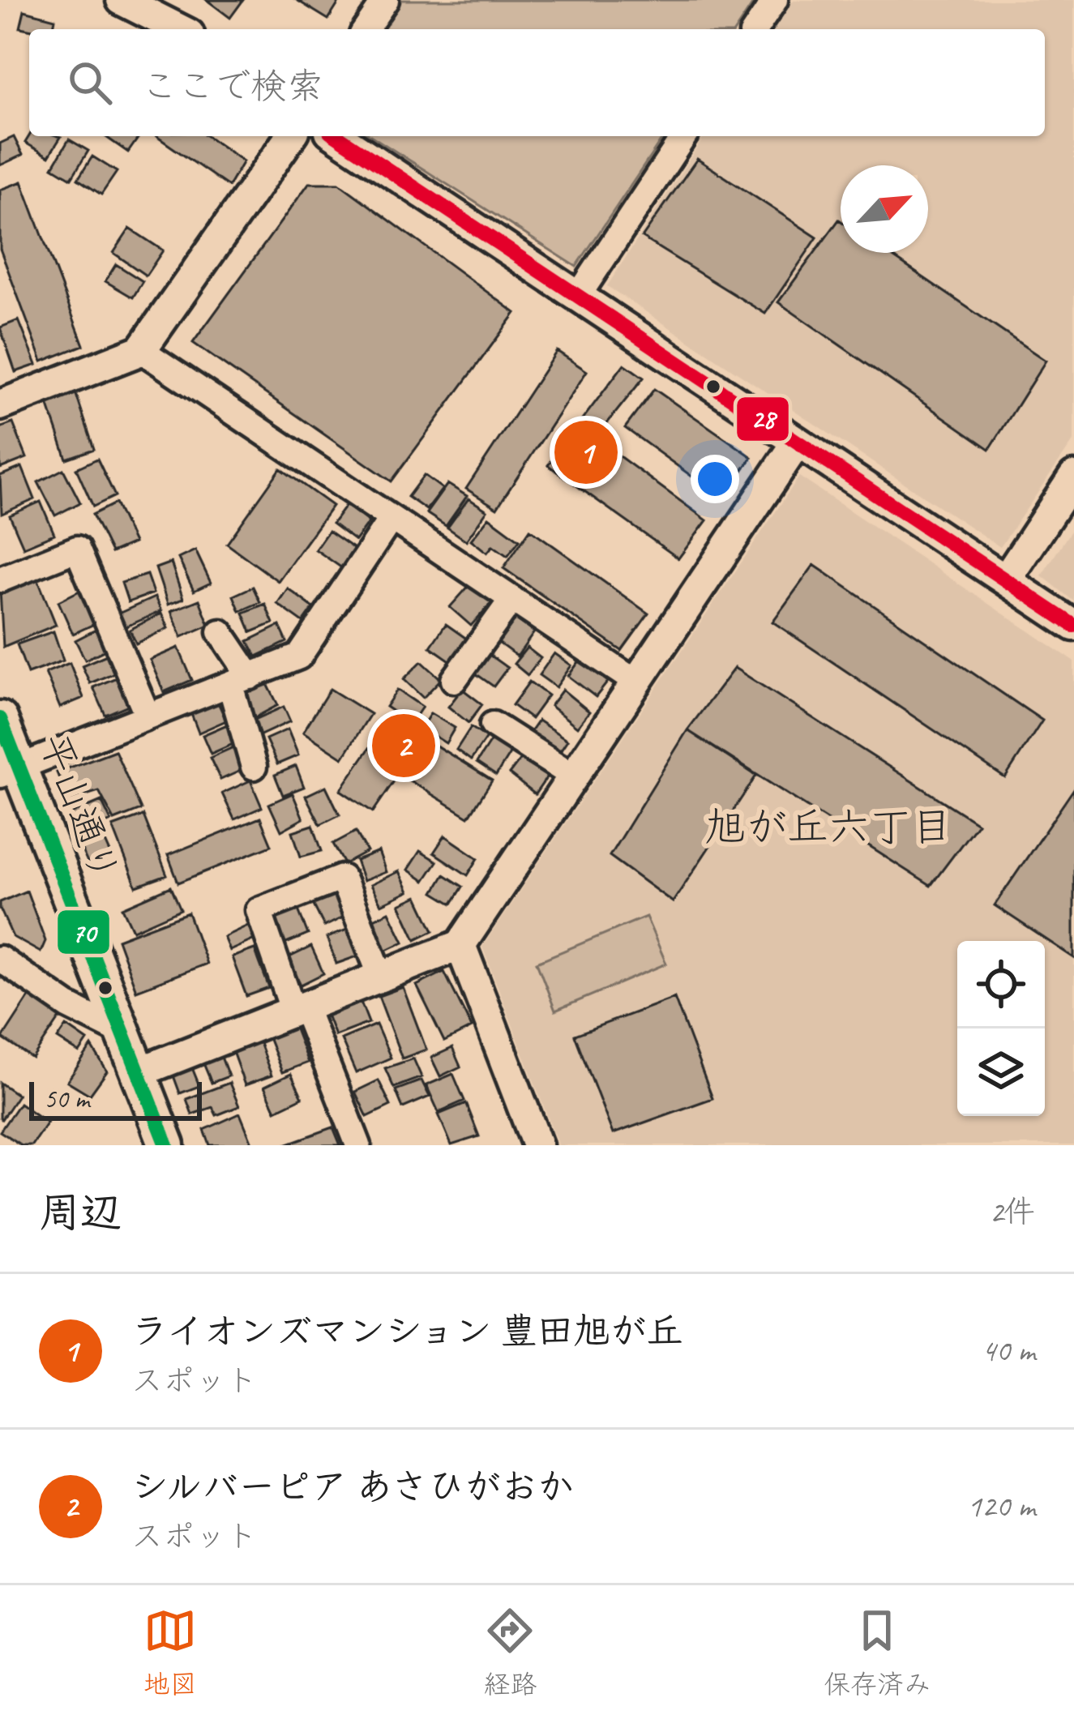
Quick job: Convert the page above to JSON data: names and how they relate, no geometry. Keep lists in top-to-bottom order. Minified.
{"streets":{"main road":["平山通り"]},"districts":["旭が丘六丁目"],"lines":["transit line 28","transit line 70"],"scale_bar":"50 m","north":"top right","page":{"search":"ここで検索","pins":["1","2"],"scale":"50 m","heading":["周辺","2件"],"list":[{"mark":"1","name":"ライオンズマンション 豊田旭が丘","note":"スポット","value":"40 m"},{"mark":"2","name":"シルバーピア あさひがおか","note":"スポット","value":"120 m"}],"nav":["地図","経路","保存済み"]}}
